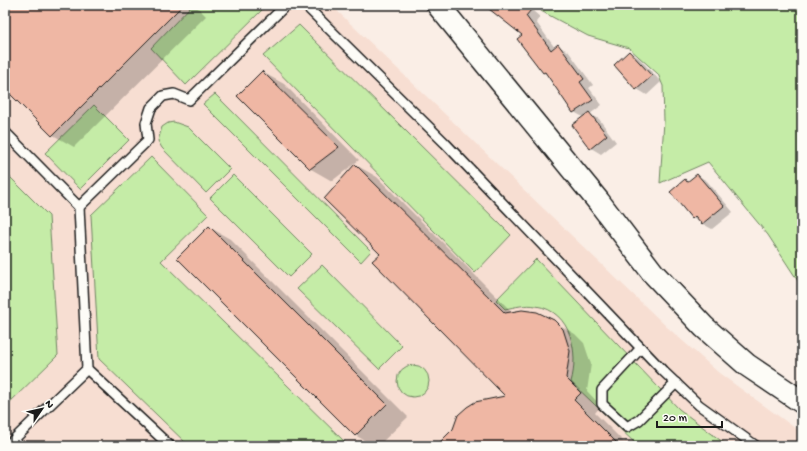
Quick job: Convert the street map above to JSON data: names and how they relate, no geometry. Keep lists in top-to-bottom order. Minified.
{"scale_bar":"20 m","north":"top right"}
